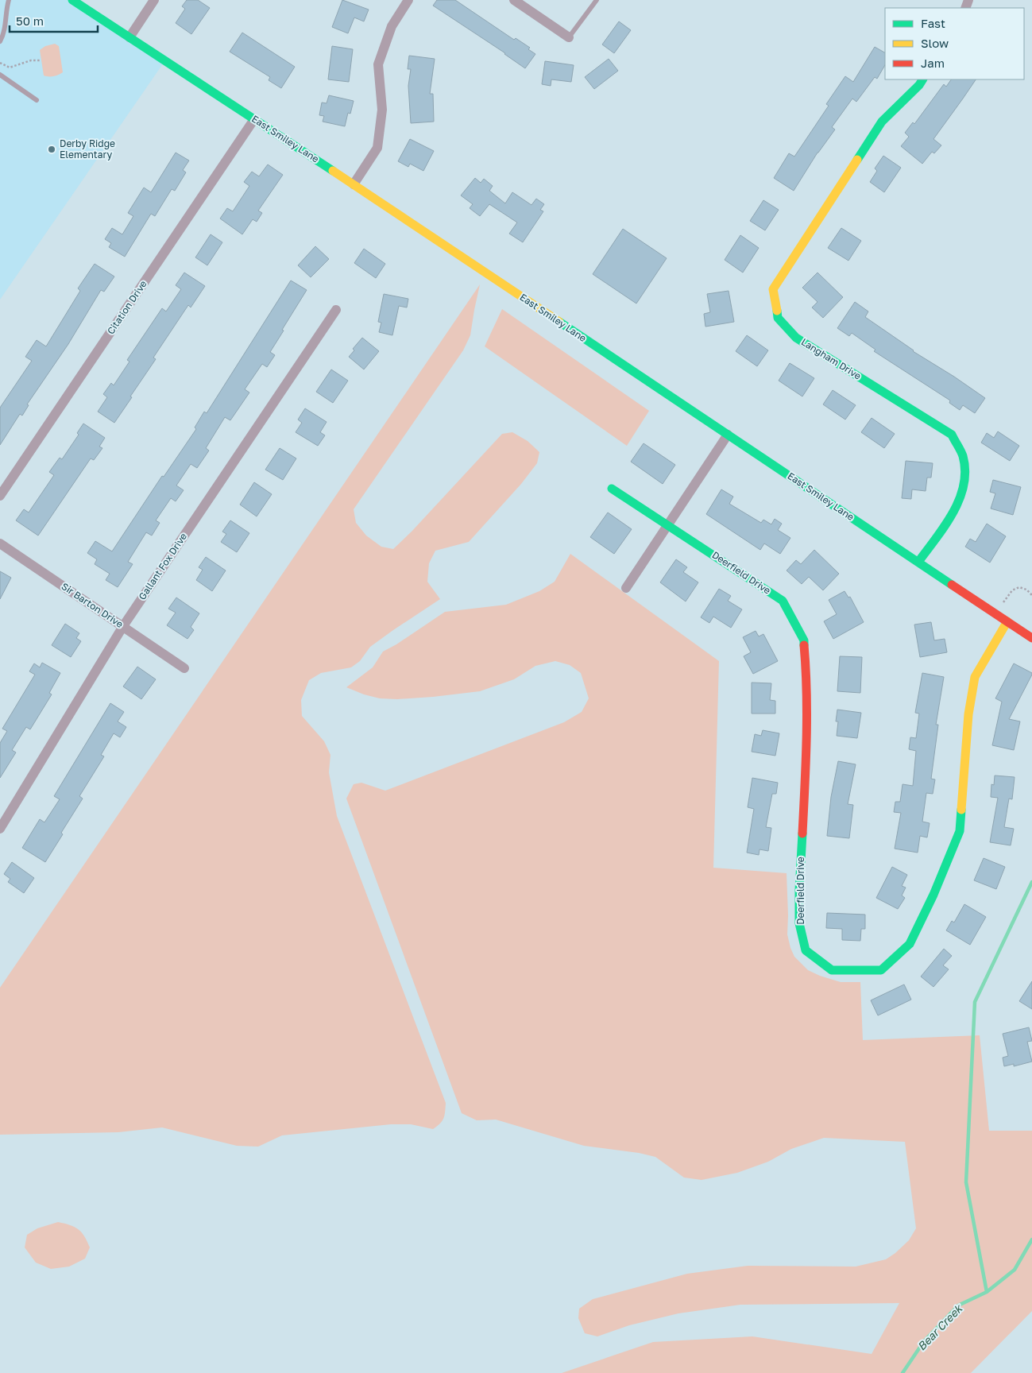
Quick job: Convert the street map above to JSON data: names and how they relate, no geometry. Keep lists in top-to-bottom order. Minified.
{"streets":{"street":["East Smiley Lane","Citation Drive","Langham Drive","Gallant Fox Drive","Deerfield Drive","Sir Barton Drive"]},"crossings":[["East Smiley Lane","Citation Drive"],["East Smiley Lane","Langham Drive"],["East Smiley Lane","Deerfield Drive"],["Gallant Fox Drive","Sir Barton Drive"]],"water":["Bear Creek"],"places":["Derby Ridge Elementary"],"legend":["Fast","Slow","Jam"],"scale_bar":"50 m"}
